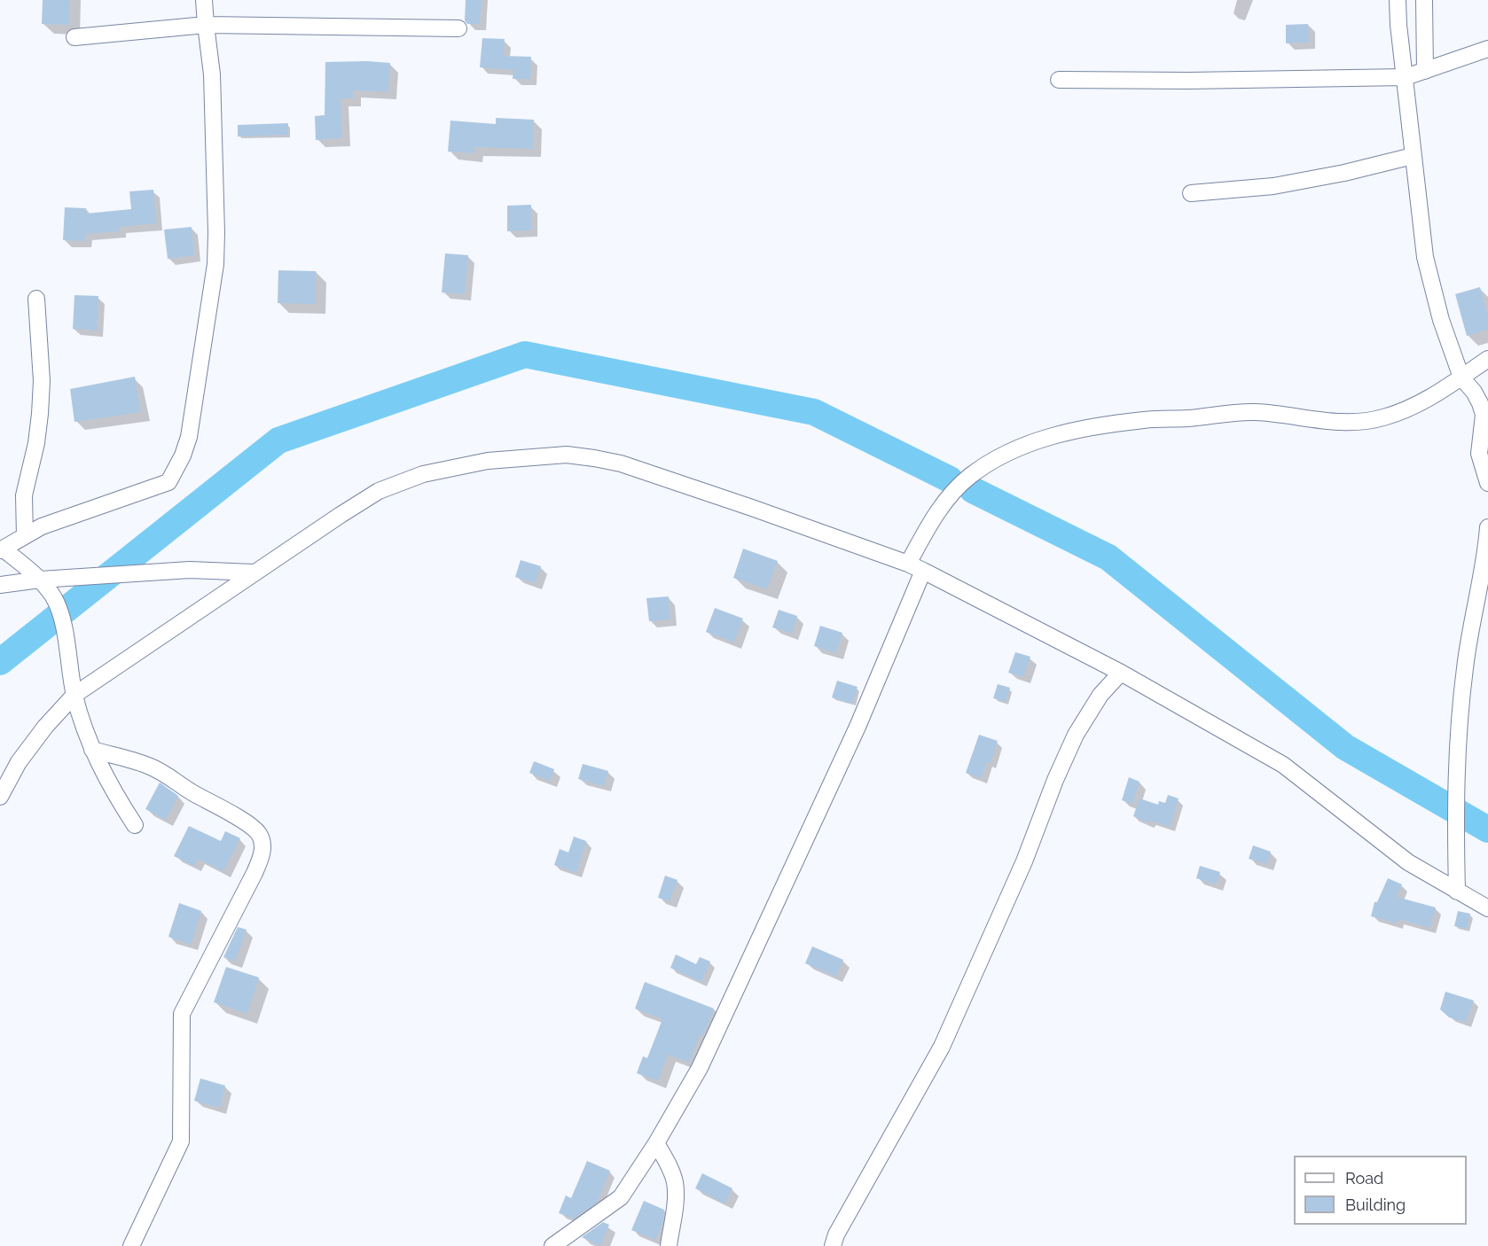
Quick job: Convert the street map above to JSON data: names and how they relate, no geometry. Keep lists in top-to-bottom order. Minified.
{"legend":["Road","Building"]}
